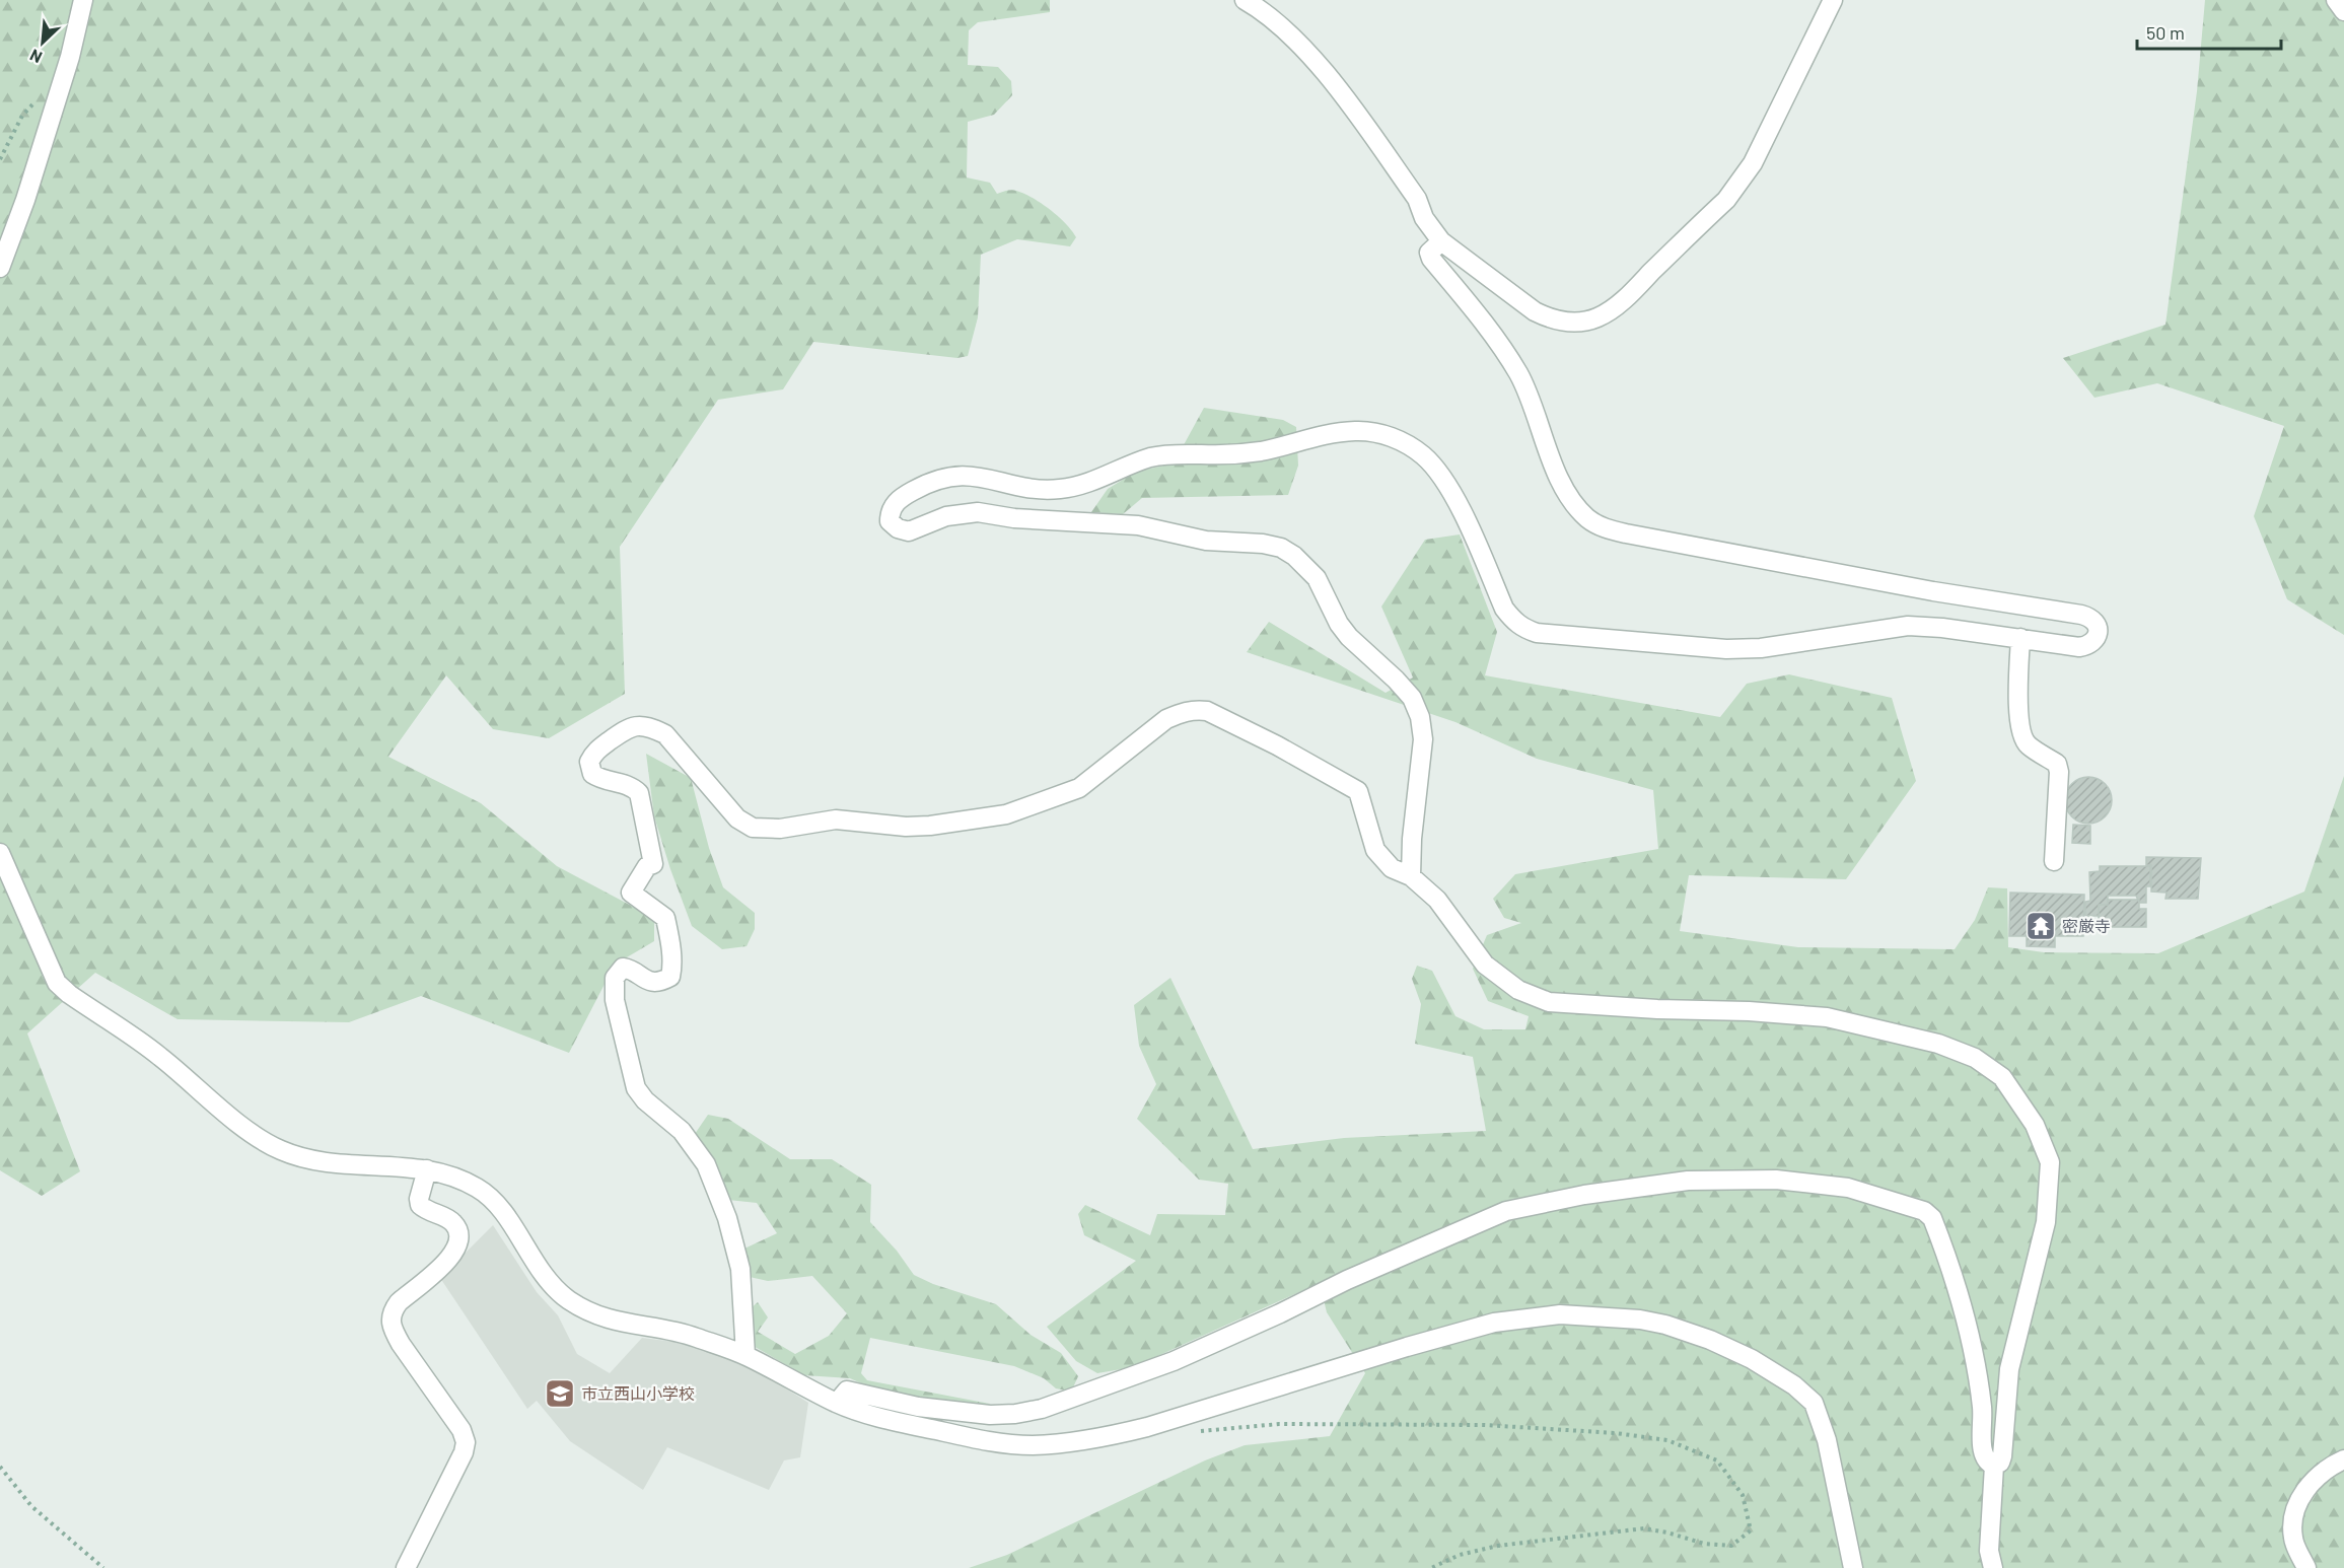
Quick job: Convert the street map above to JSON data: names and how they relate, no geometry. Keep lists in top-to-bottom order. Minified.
{"places":{"temple":["密厳寺"],"school or university":["市立西山小学校"]},"scale_bar":"50 m","north":"bottom left"}
